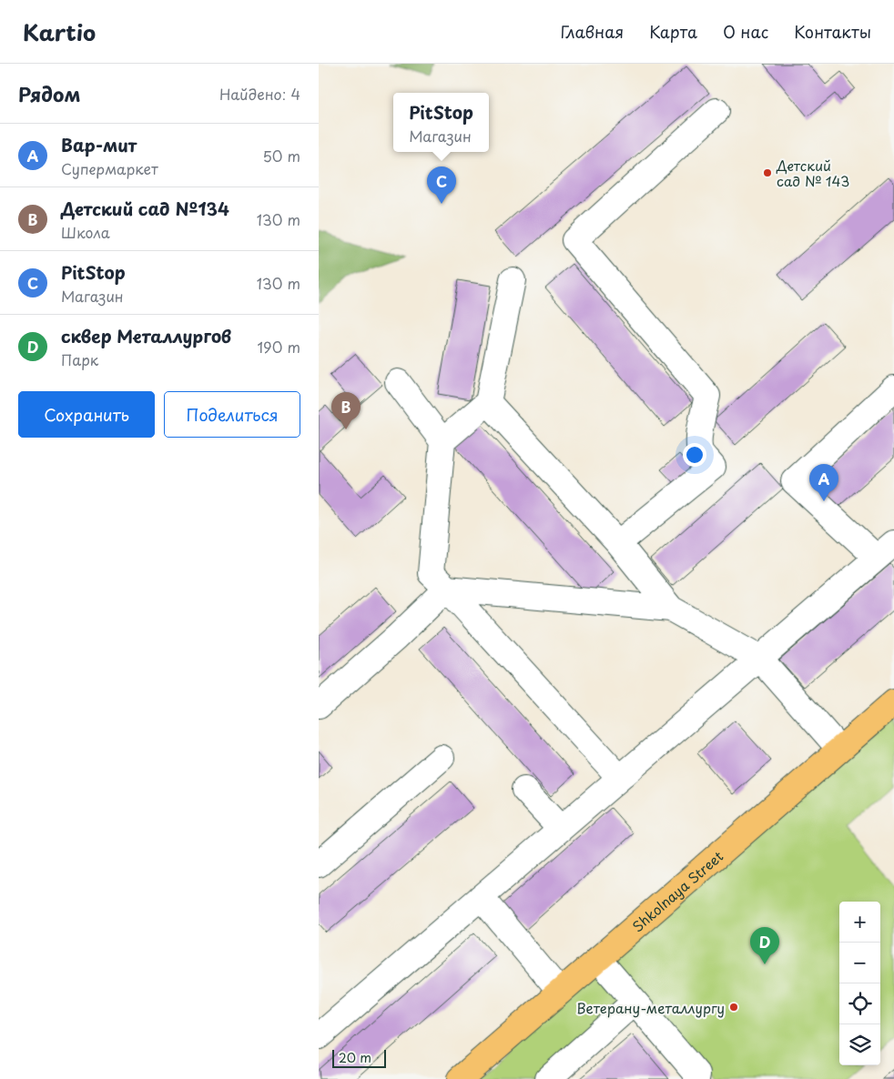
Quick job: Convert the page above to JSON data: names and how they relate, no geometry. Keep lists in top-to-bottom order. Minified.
{"streets":{"main road":["Shkolnaya Street"]},"places":["Детский сад № 143","Ветерану-металлургу"],"scale_bar":"20 m","page":{"header":"Kartio","nav":["Главная","Карта","О нас","Контакты"],"heading":["Рядом","Найдено: 4"],"popup":["PitStop","Магазин"],"list":[{"mark":"A","name":"Вар-мит","note":"Супермаркет","value":"50 m"},{"mark":"B","name":"Детский сад №134","note":"Школа","value":"130 m"},{"mark":"C","name":"PitStop","note":"Магазин","value":"130 m"},{"mark":"D","name":"сквер Металлургов","note":"Парк","value":"190 m"}],"pins":["C","B","A","D"],"buttons":["Сохранить","Поделиться"],"map_buttons":["+","−"],"scale":"20 m"}}
